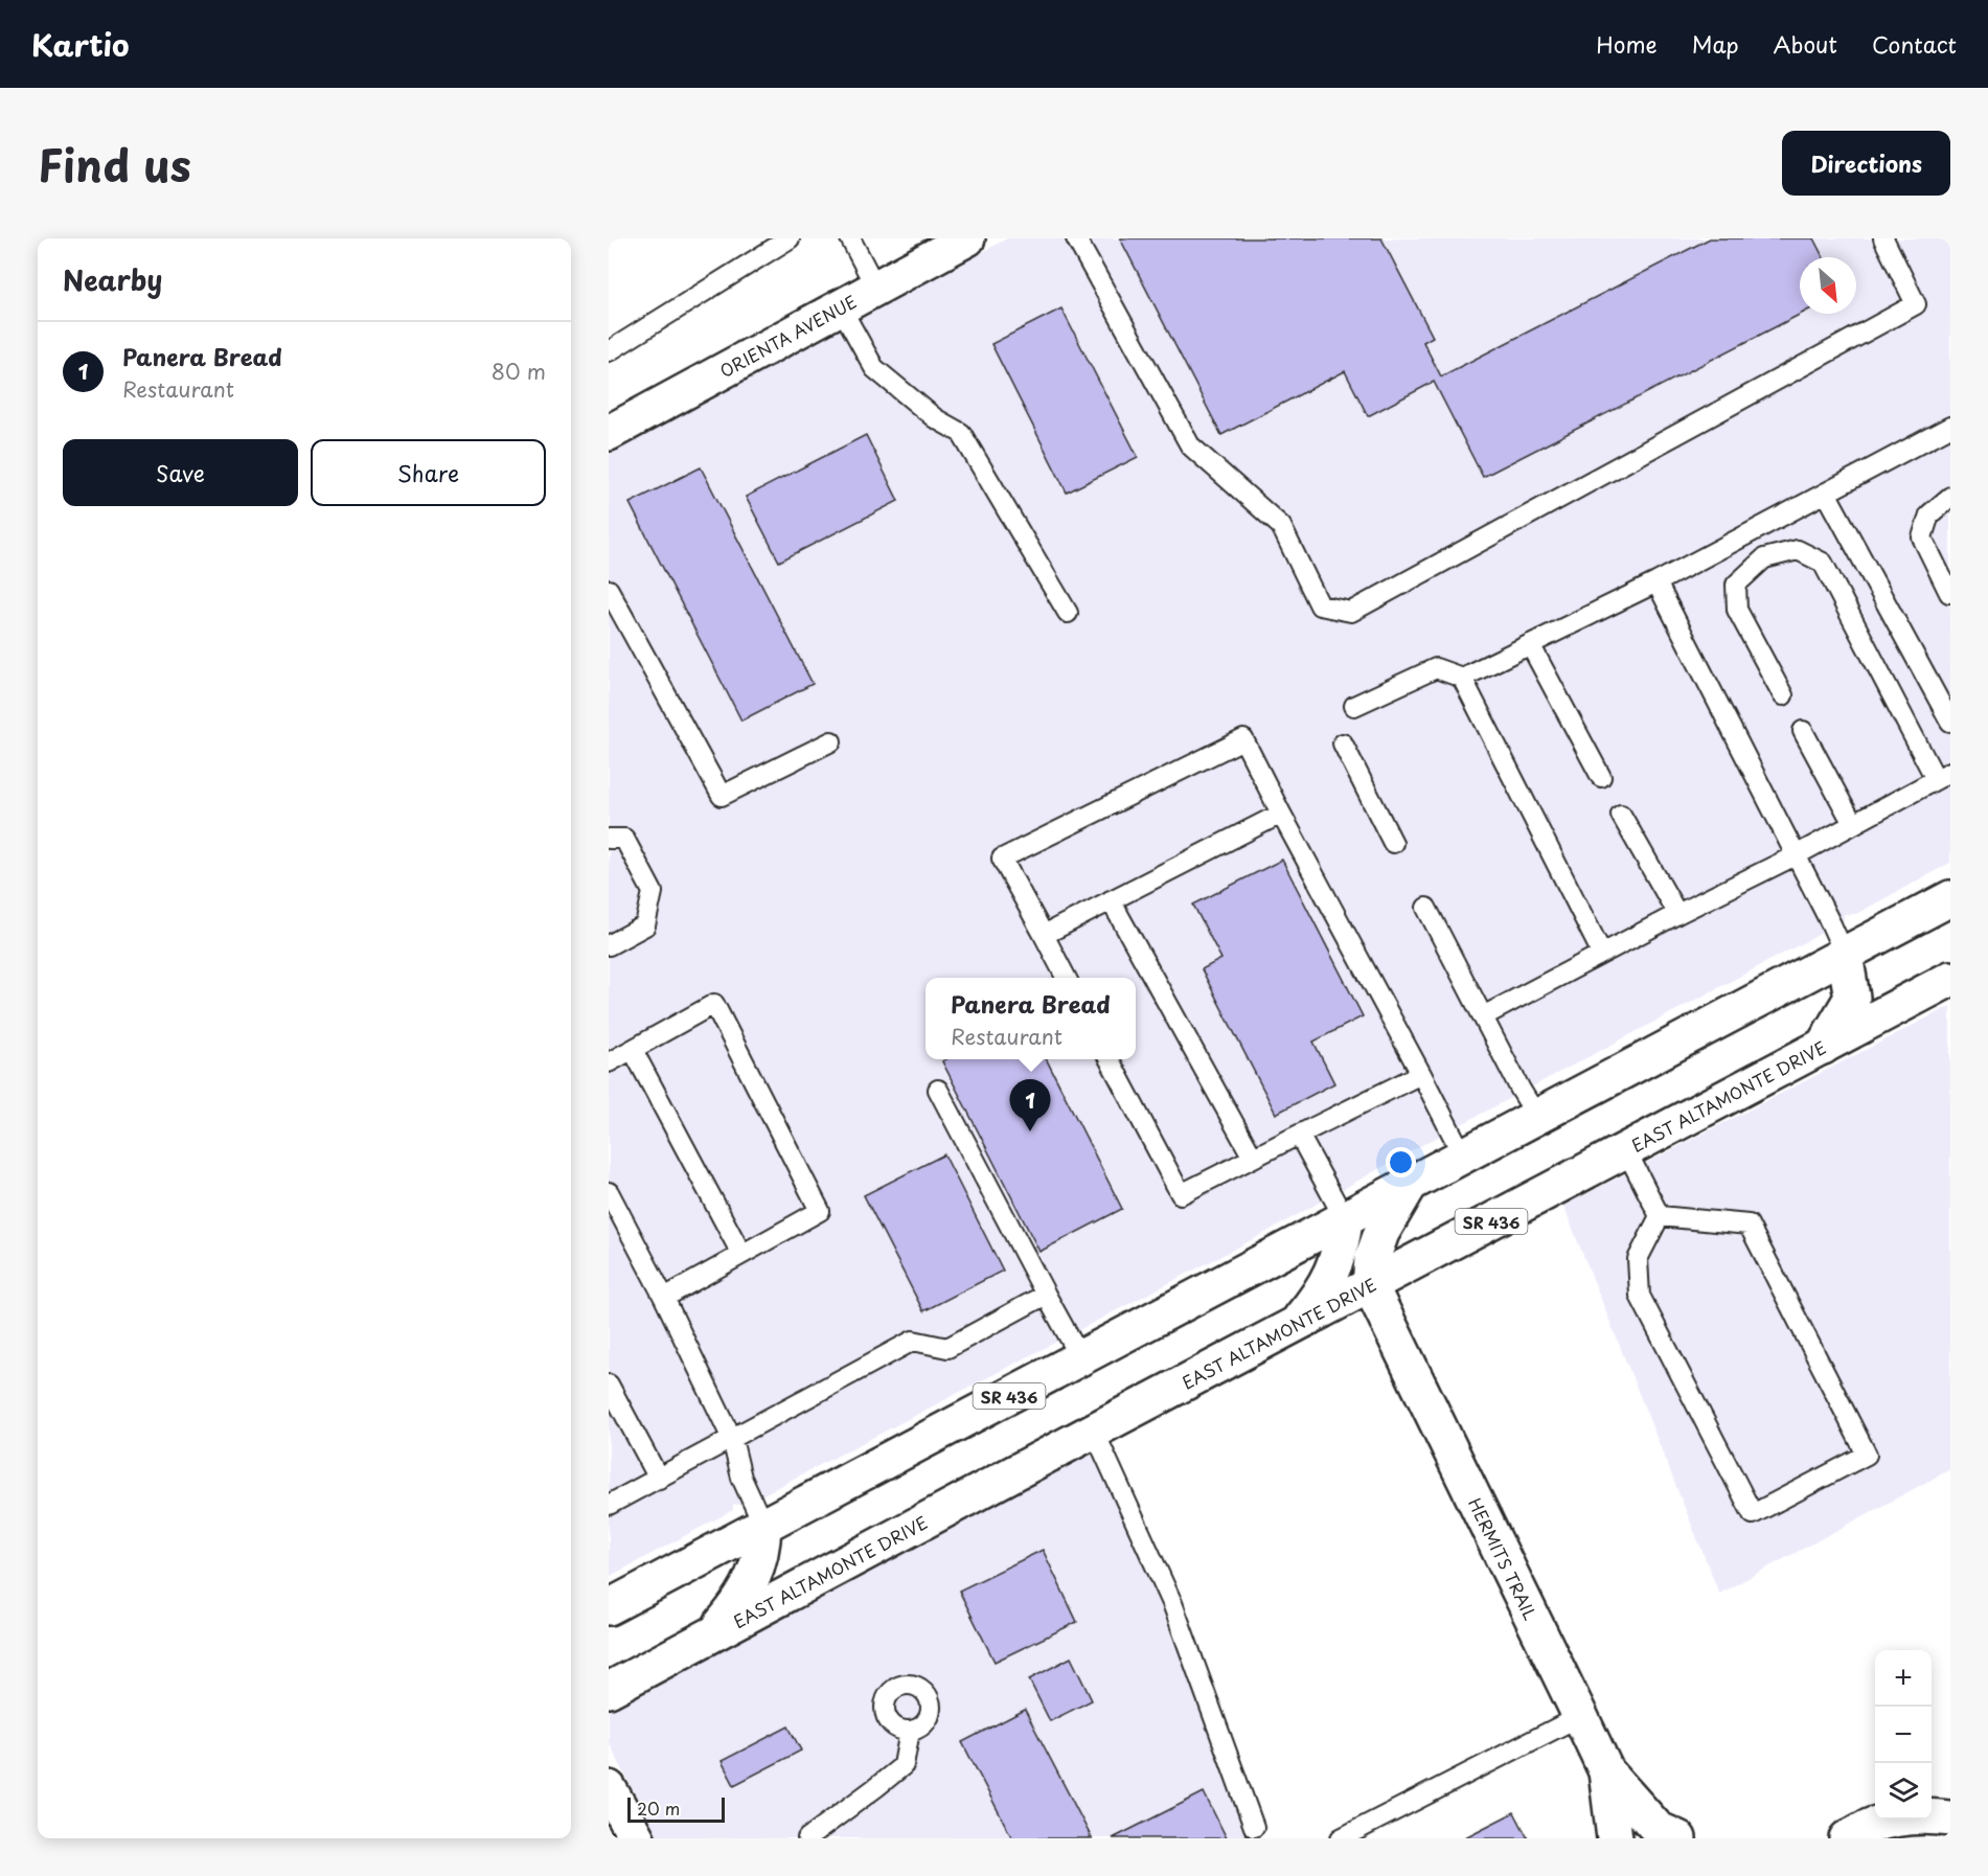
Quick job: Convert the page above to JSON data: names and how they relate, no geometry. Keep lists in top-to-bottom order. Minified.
{"streets":{"main road":["ORIENTA AVENUE","EAST ALTAMONTE DRIVE","SR 436","HERMITS TRAIL"]},"crossings":[["EAST ALTAMONTE DRIVE","HERMITS TRAIL"]],"scale_bar":"20 m","north":"bottom right","page":{"header":"Kartio","nav":["Home","Map","About","Contact"],"title":"Find us","buttons":["Directions",["Save","Share"]],"heading":"Nearby","list":[{"mark":"1","name":"Panera Bread","note":"Restaurant","value":"80 m"}],"popup":["Panera Bread","Restaurant"],"pins":"1","map_buttons":["+","−"],"scale":"20 m"}}
